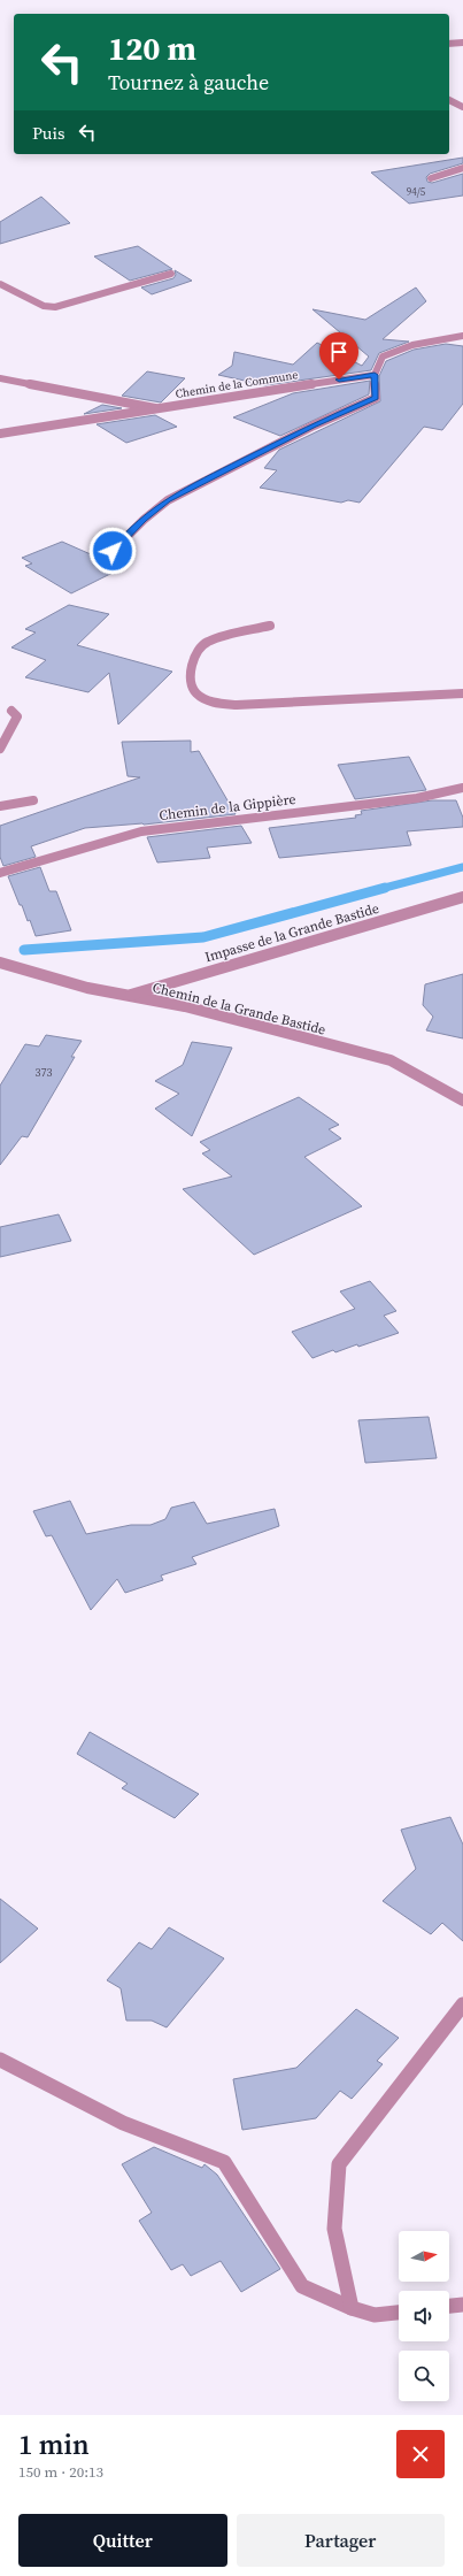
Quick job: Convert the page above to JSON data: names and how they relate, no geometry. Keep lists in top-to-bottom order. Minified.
{"streets":{"street":["Chemin de la Commune","Chemin de la Gippière","Impasse de la Grande Bastide","Chemin de la Grande Bastide"]},"crossings":[["Impasse de la Grande Bastide","Chemin de la Grande Bastide"]],"house_numbers":["94/5","373"],"north":"right","page":{"turn":["120 m","Tournez à gauche"],"then":"Puis","heading":["1 min","150 m · 20:13"],"buttons":["Quitter","Partager"]}}
